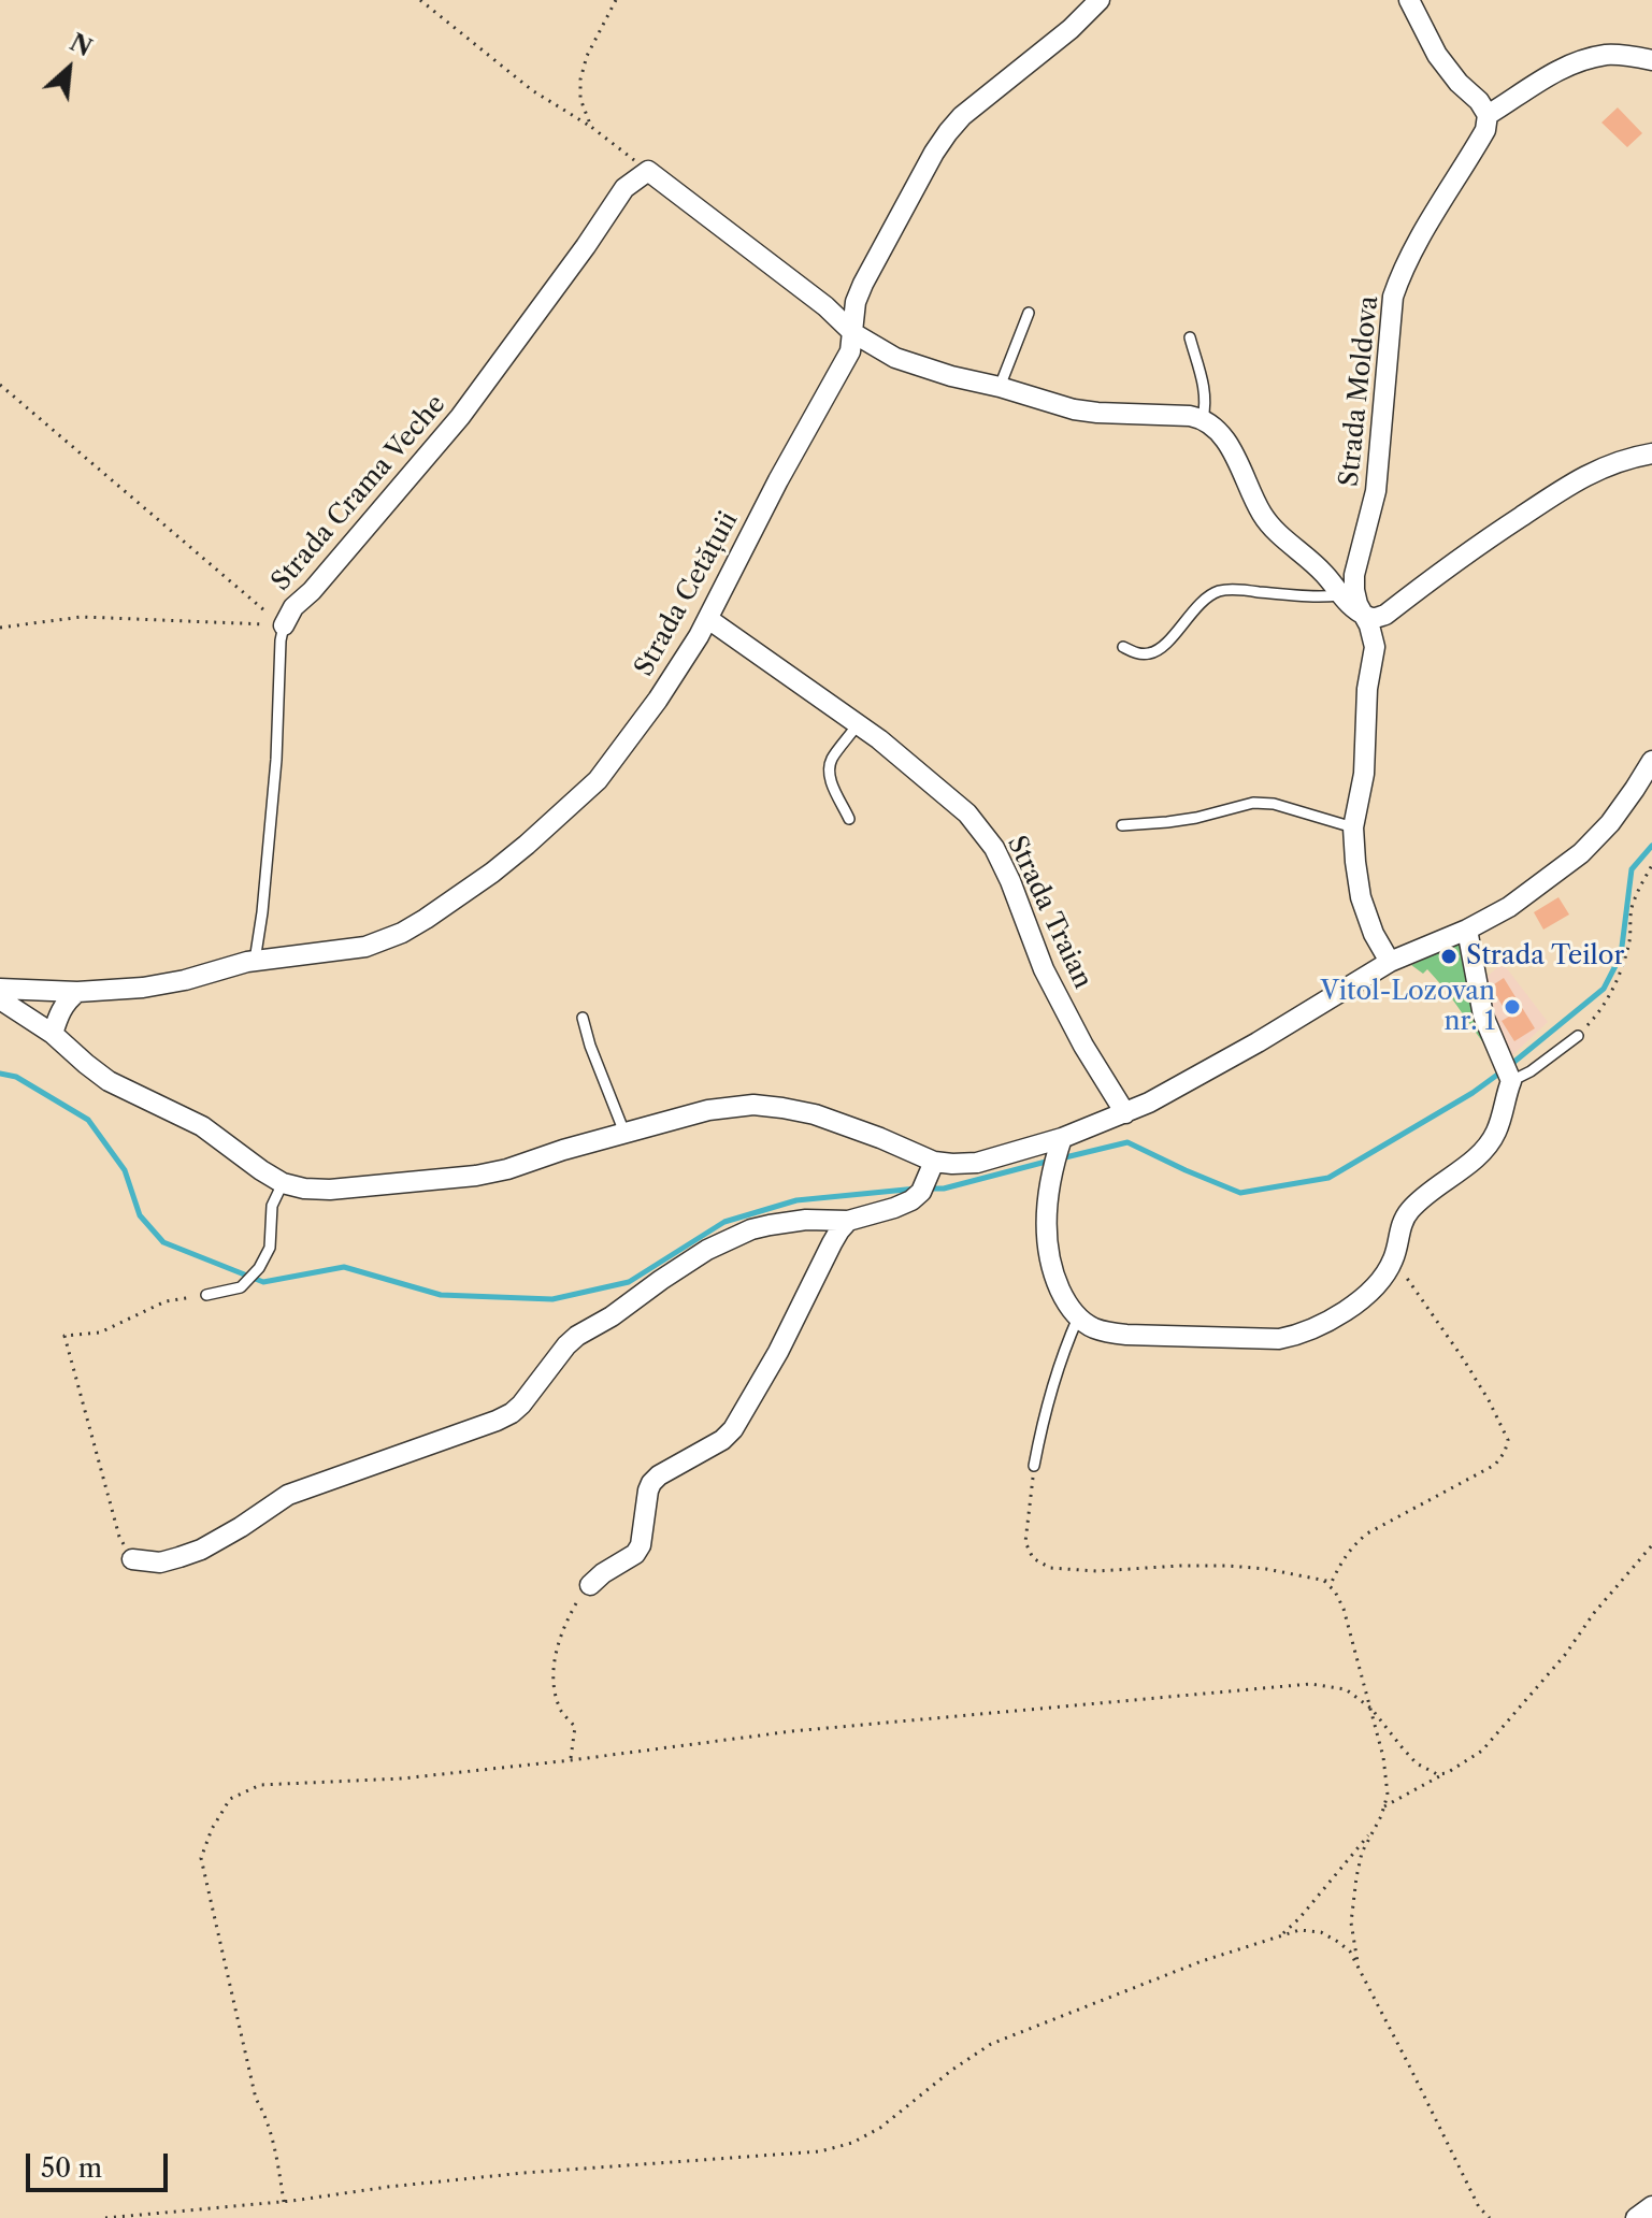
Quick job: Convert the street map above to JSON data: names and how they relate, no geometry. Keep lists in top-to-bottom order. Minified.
{"streets":{"street":["Strada Moldova","Strada Crama Veche","Strada Cetățuii","Strada Traian"]},"crossings":[["Strada Crama Veche","Strada Cetățuii"],["Strada Cetățuii","Strada Traian"]],"places":["Strada Teilor","Vitol-Lozovan nr. 1"],"scale_bar":"50 m","north":"top right"}
